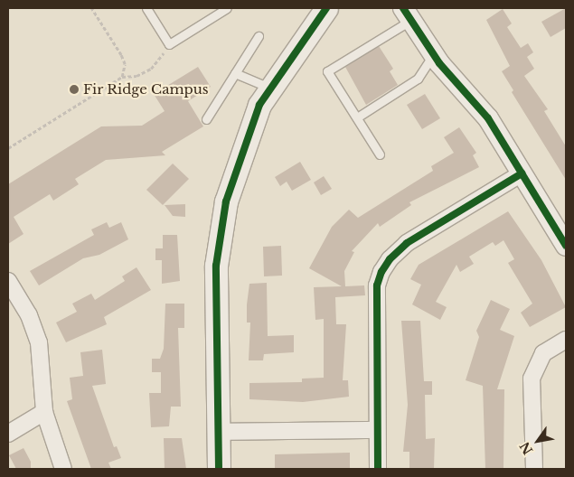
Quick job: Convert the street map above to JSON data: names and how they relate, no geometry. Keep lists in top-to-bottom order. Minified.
{"places":["Fir Ridge Campus"],"north":"bottom left"}
